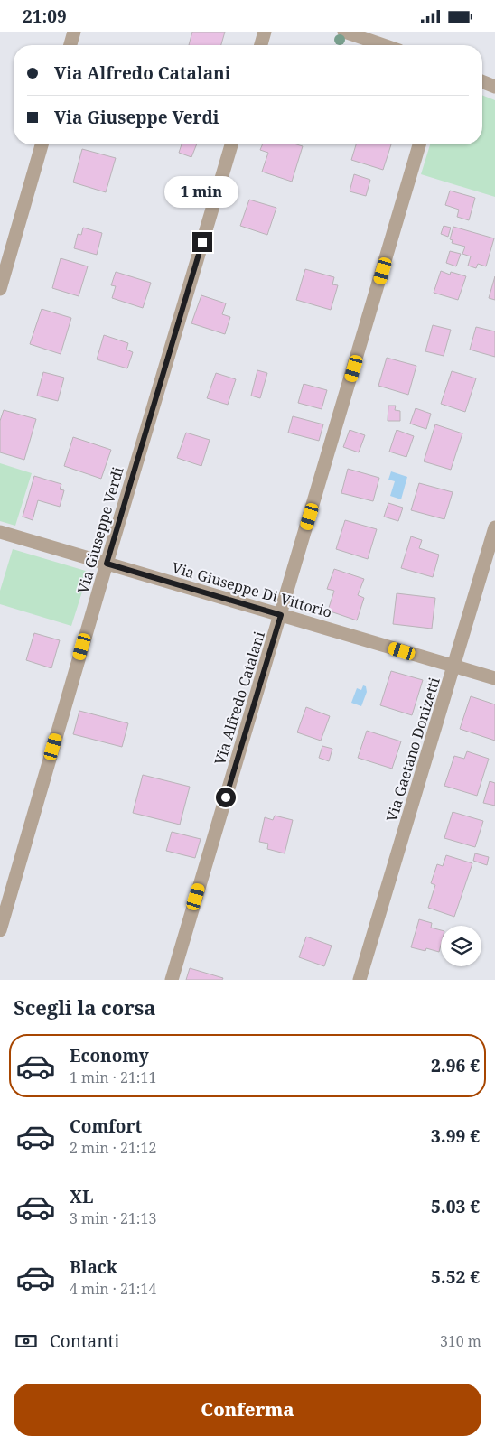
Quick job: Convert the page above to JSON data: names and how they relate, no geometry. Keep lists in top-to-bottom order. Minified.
{"streets":{"street":["Via Giuseppe Verdi","Via Giuseppe Di Vittorio","Via Alfredo Catalani","Via Gaetano Donizetti"]},"crossings":[["Via Giuseppe Verdi","Via Giuseppe Di Vittorio"],["Via Giuseppe Di Vittorio","Via Alfredo Catalani"],["Via Giuseppe Di Vittorio","Via Gaetano Donizetti"]],"page":{"status":"21:09","banner":["Via Alfredo Catalani","Via Giuseppe Verdi"],"bubble":"1 min","heading":"Scegli la corsa","list":[{"name":"Economy","note":"1 min · 21:11","value":"2.96 €"},{"name":"Comfort","note":"2 min · 21:12","value":"3.99 €"},{"name":"XL","note":"3 min · 21:13","value":"5.03 €"},{"name":"Black","note":"4 min · 21:14","value":"5.52 €"}],"pay":["Contanti","310 m"],"buttons":"Conferma"}}
